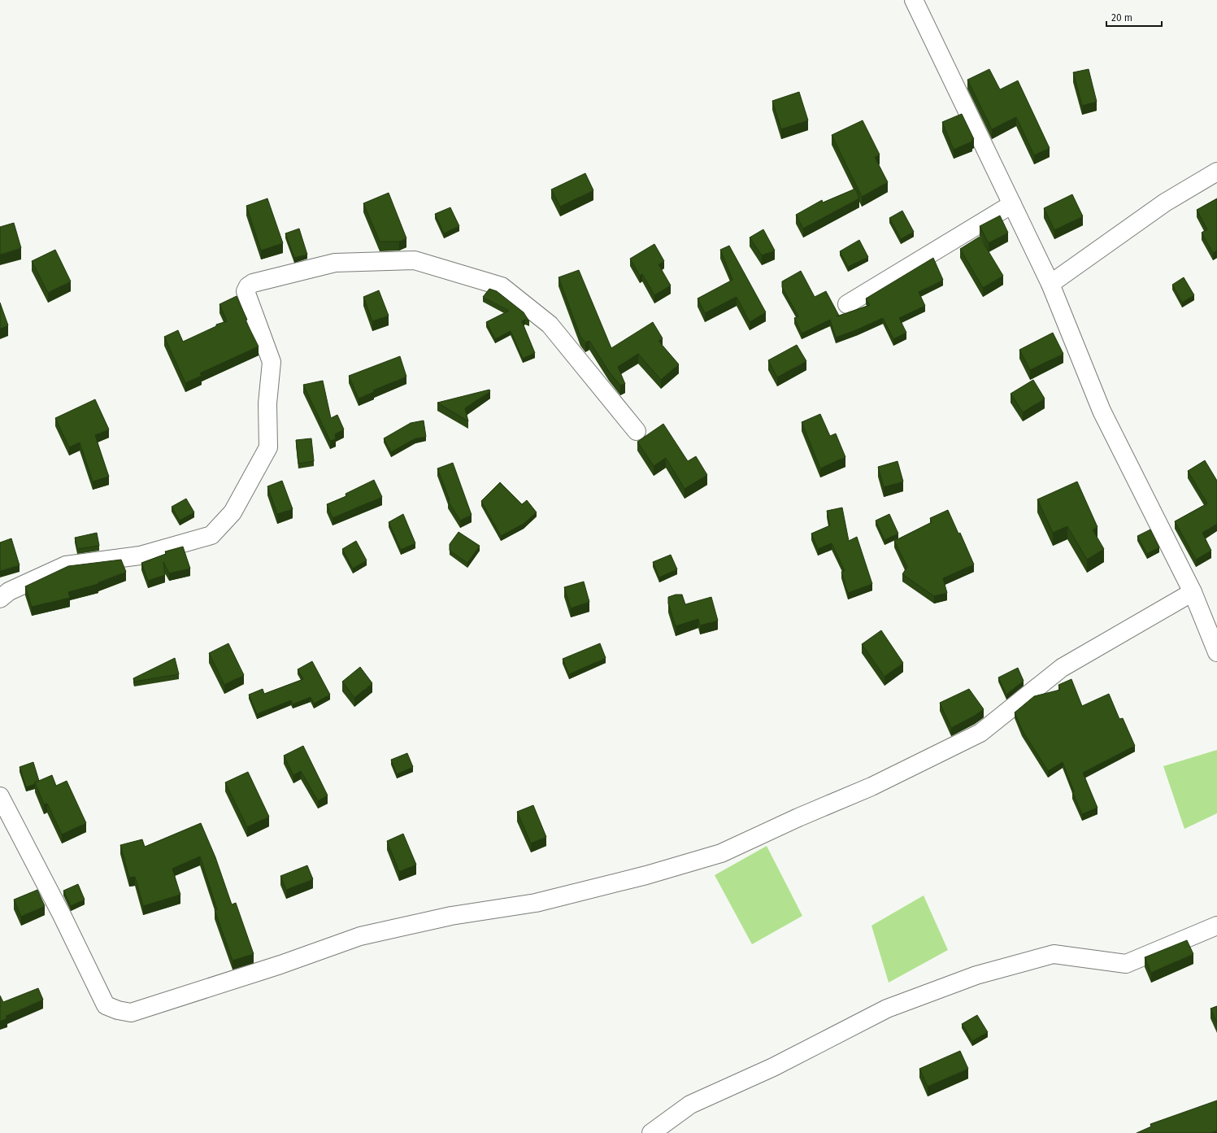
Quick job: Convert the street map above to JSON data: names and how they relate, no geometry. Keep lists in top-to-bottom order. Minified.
{"scale_bar":"20 m"}
